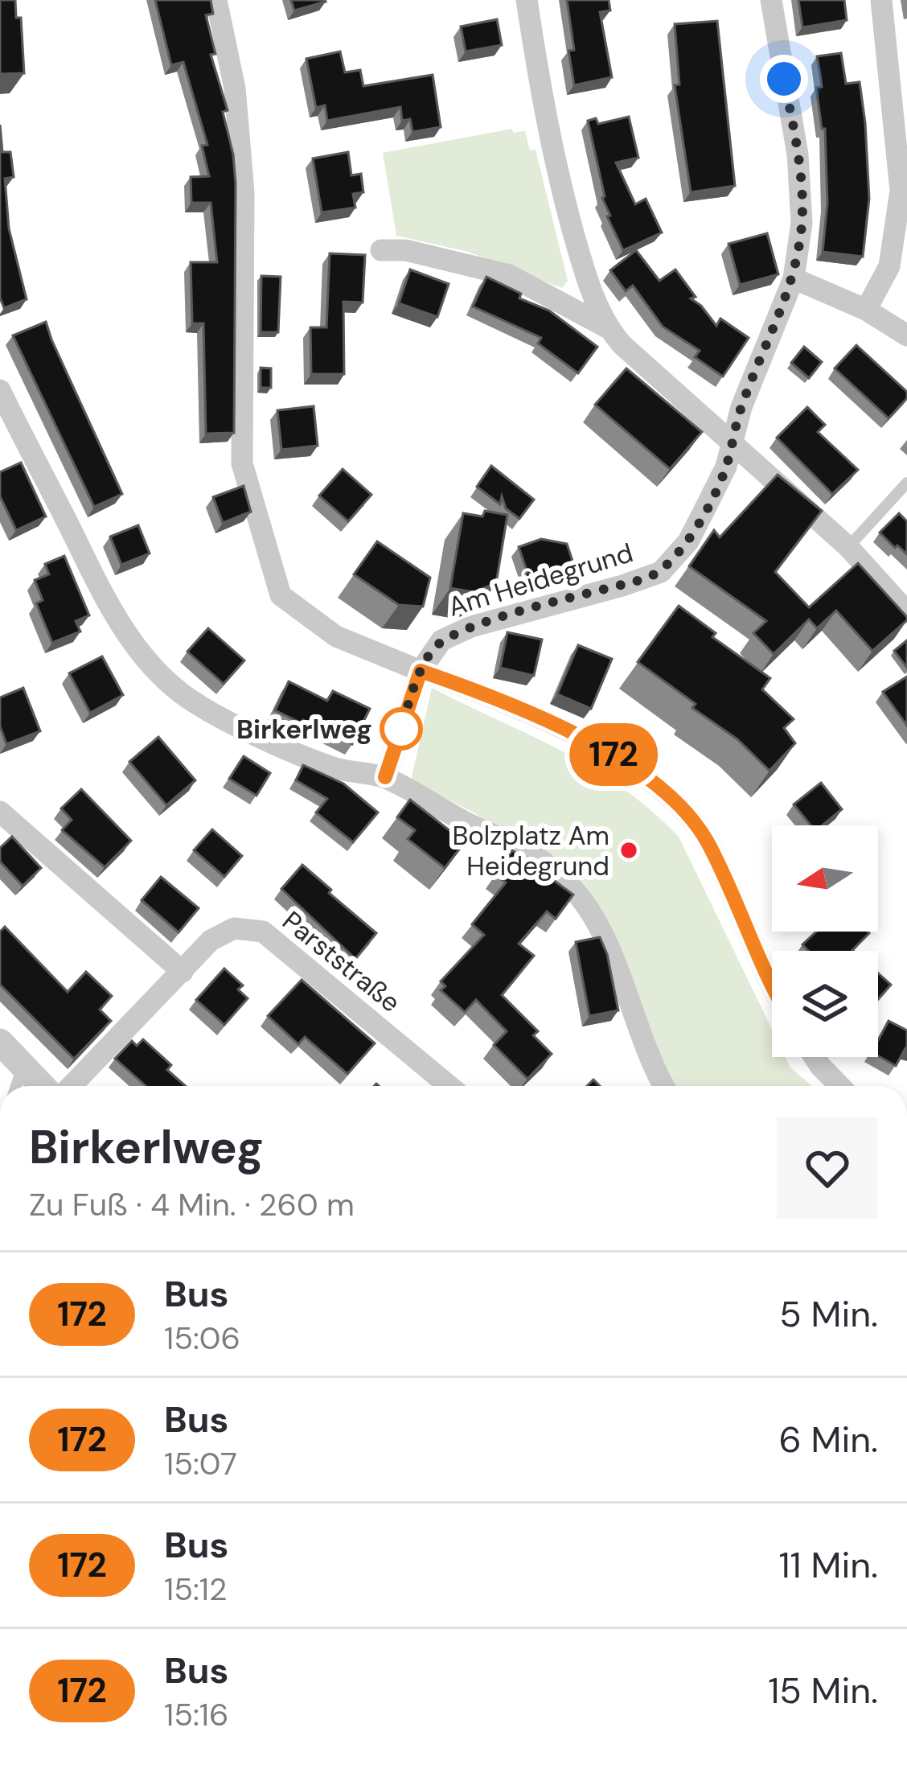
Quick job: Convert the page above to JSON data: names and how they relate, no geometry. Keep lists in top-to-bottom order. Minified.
{"streets":{"street":["Am Heidegrund","Parststraße"]},"places":["Birkerlweg","Bolzplatz Am Heidegrund"],"lines":["bus line 172"],"north":"left","page":{"on_map":"172","heading":["Birkerlweg","Zu Fuß · 4 Min. · 260 m"],"list":[{"mark":"172","name":"Bus","note":"15:06","value":"5 Min."},{"mark":"172","name":"Bus","note":"15:07","value":"6 Min."},{"mark":"172","name":"Bus","note":"15:12","value":"11 Min."},{"mark":"172","name":"Bus","note":"15:16","value":"15 Min."}]}}
